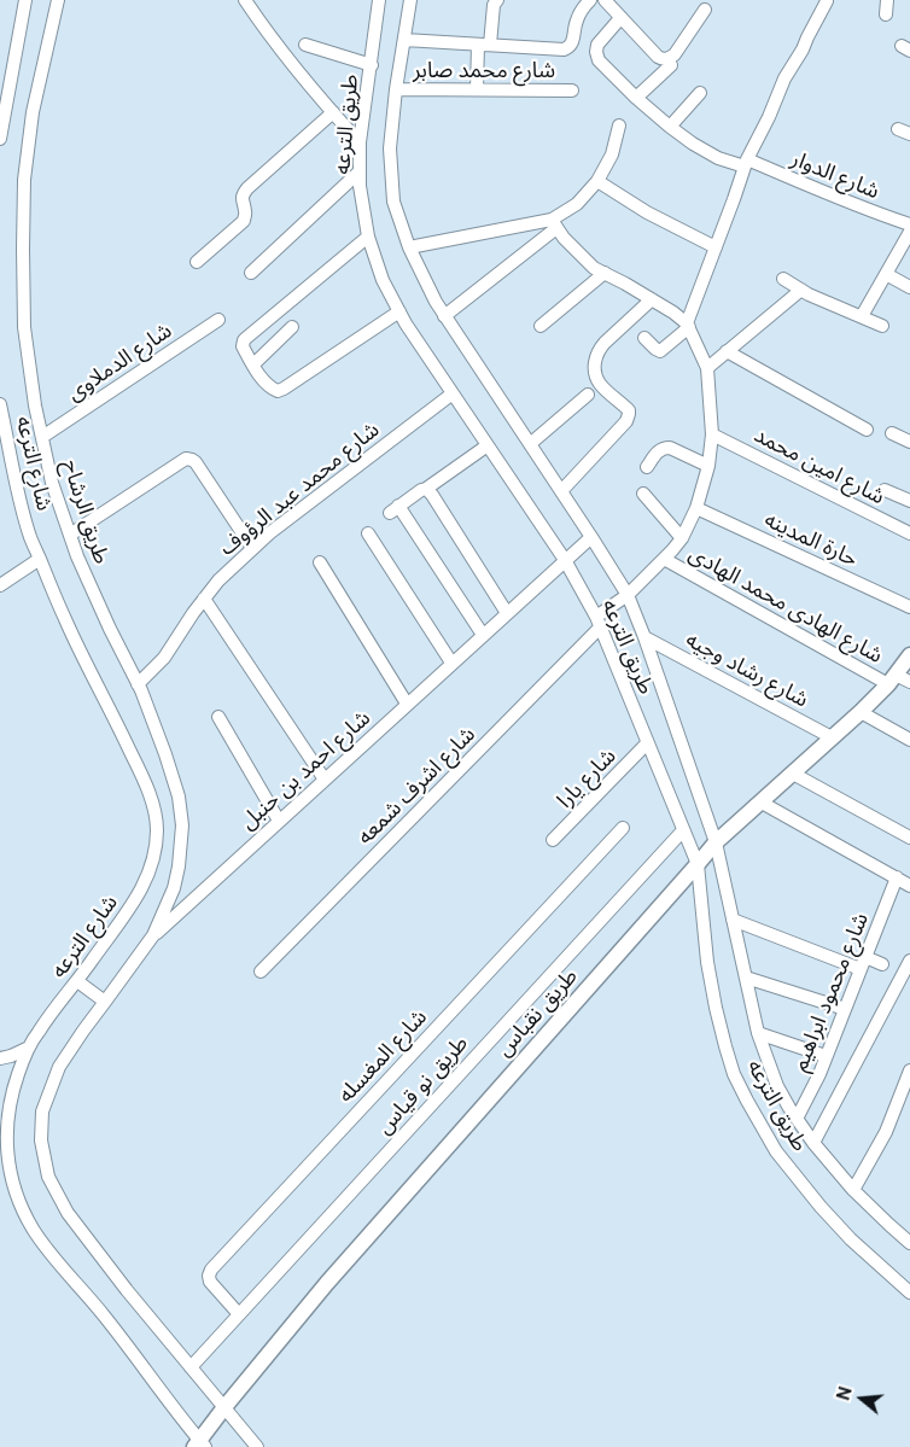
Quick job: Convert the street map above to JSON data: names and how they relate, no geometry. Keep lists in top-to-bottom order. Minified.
{"streets":{"street":["شارع محمد صابر","طريق الترعه","شارع الدوار","شارع الدملاوى","شارع الترعه","شارع امين محمد","شارع محمد عبد الرؤوف","طريق الرشاح","حارة المدينه","شارع الهادى محمد الهادى","شارع رشاد وجيه","شارع احمد بن حنبل","شارع يارا","شارع اشرف شمعه","شارع محمود ابراهيم","طريق نقباس","شارع المغسله","طريق نو قياس"]},"crossings":[["شارع محمد صابر","طريق الترعه"],["طريق الترعه","شارع محمد عبد الرؤوف"],["طريق الترعه","شارع رشاد وجيه"],["طريق الترعه","شارع احمد بن حنبل"],["طريق الترعه","شارع يارا"],["طريق الترعه","شارع اشرف شمعه"],["طريق الترعه","شارع محمود ابراهيم"],["طريق الترعه","طريق نقباس"],["طريق الترعه","طريق نو قياس"],["شارع الدملاوى","طريق الرشاح"],["شارع الترعه","طريق نقباس"],["شارع امين محمد","شارع اشرف شمعه"],["شارع محمد عبد الرؤوف","طريق الرشاح"],["طريق الرشاح","شارع احمد بن حنبل"],["حارة المدينه","شارع اشرف شمعه"],["شارع الهادى محمد الهادى","شارع اشرف شمعه"],["شارع الهادى محمد الهادى","طريق نقباس"],["شارع رشاد وجيه","طريق نقباس"],["شارع المغسله","طريق نو قياس"]],"north":"left"}
